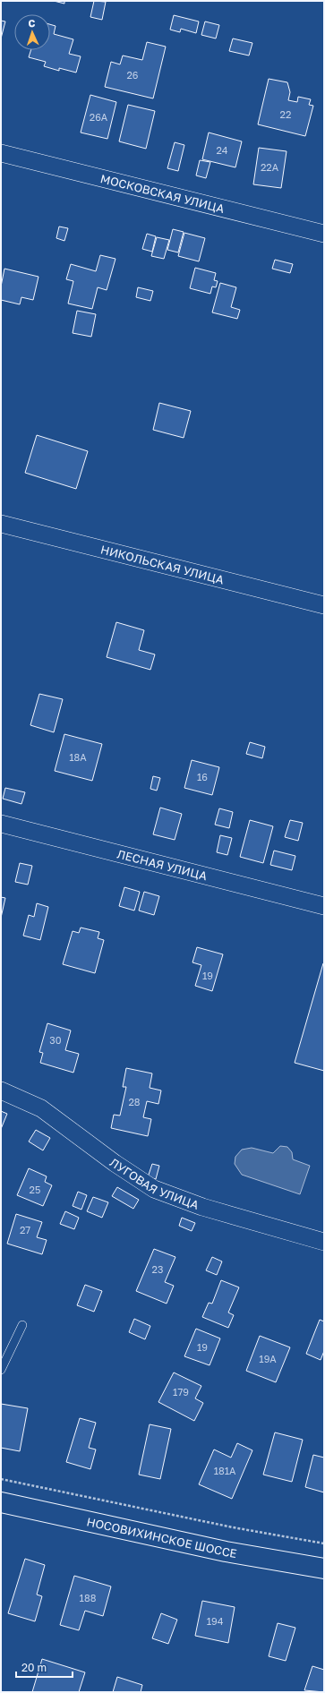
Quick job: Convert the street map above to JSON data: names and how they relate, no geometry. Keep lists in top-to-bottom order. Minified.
{"streets":{"main road":["НОСОВИХИНСКОЕ ШОССЕ"],"street":["МОСКОВСКАЯ УЛИЦА","НИКОЛЬСКАЯ УЛИЦА","ЛЕСНАЯ УЛИЦА","ЛУГОВАЯ УЛИЦА"]},"house_numbers":["26","22","26А","24","22А","18А","16","19","30","28","25","27","23","19","19А","179","181А","188","194"],"scale_bar":"20 m","north":"top"}
